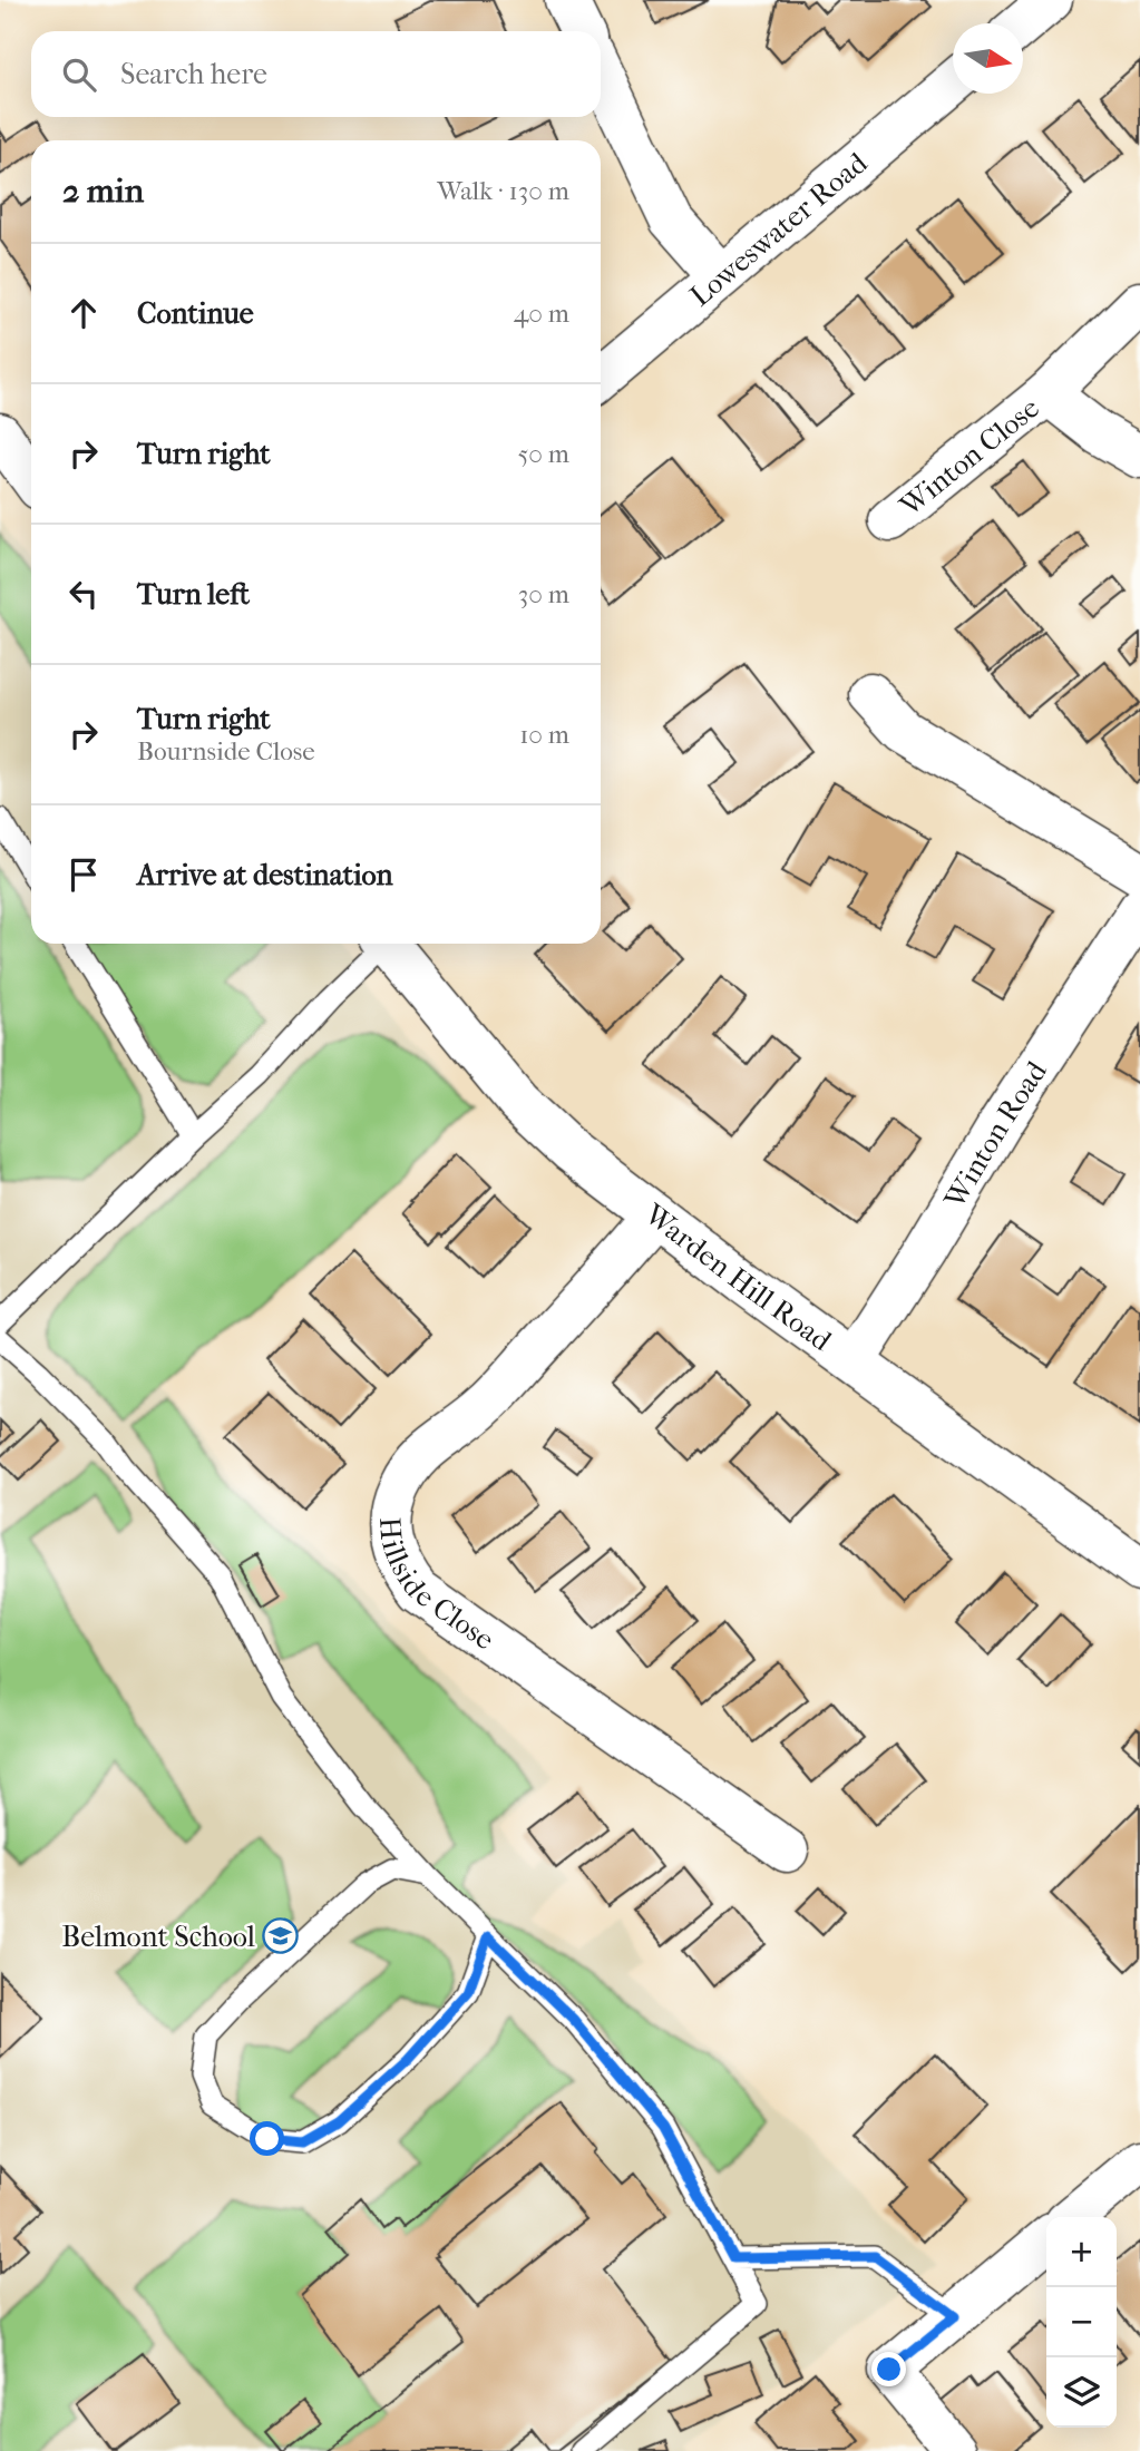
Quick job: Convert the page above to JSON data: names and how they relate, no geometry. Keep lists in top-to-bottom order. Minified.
{"streets":{"street":["Loweswater Road","Winton Close","Winton Road","Warden Hill Road","Hillside Close"]},"crossings":[["Winton Road","Warden Hill Road"],["Warden Hill Road","Hillside Close"]],"places":{"school or university":["Belmont School"]},"north":"right","page":{"search":"Search here","heading":["2 min","Walk · 130 m"],"list":[["Continue","40 m"],["Turn right","50 m"],["Turn left","30 m"],["Turn right","Bournside Close","10 m"],"Arrive at destination"],"map_buttons":["+","−"]}}
